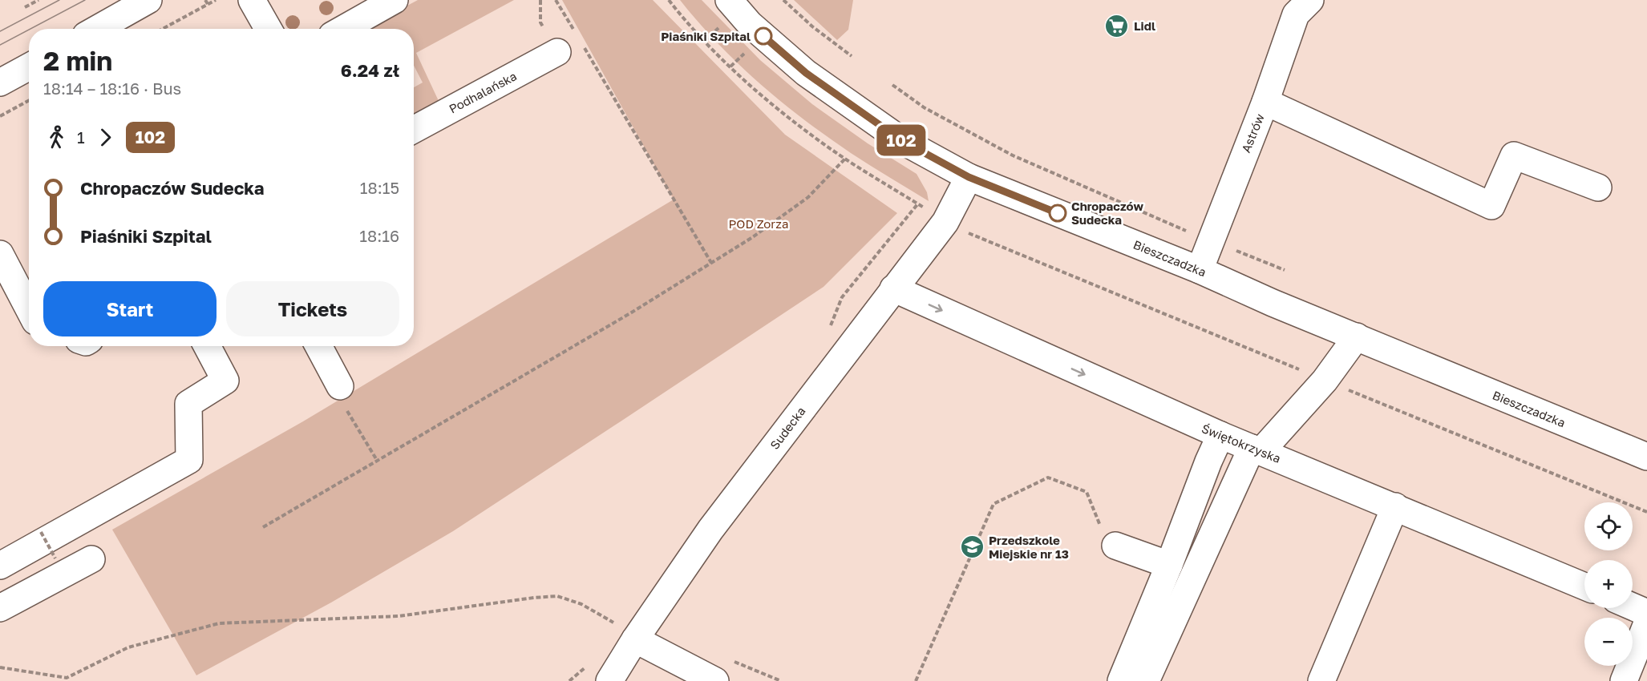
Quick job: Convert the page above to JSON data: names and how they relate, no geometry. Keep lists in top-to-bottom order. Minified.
{"streets":{"street":["Podhalańska","Astrów","Bieszczadzka","Sudecka","Świętokrzyska"]},"crossings":[["Astrów","Bieszczadzka"],["Bieszczadzka","Sudecka"],["Sudecka","Świętokrzyska"]],"one_way":["Świętokrzyska"],"parks":["POD Zorza"],"places":{"supermarket":["Lidl"],"other":["Piaśniki Szpital","Chropaczów Sudecka"],"school or university":["Przedszkole Miejskie nr 13"]},"lines":["bus line 102"],"page":{"on_map":"102","heading":["2 min","18:14 – 18:16 · Bus","6.24 zł"],"legs":["1","102"],"list":[{"name":"Chropaczów Sudecka","value":"18:15"},{"name":"Piaśniki Szpital","value":"18:16"}],"buttons":["Start","Tickets"],"map_buttons":["+","−"]}}
